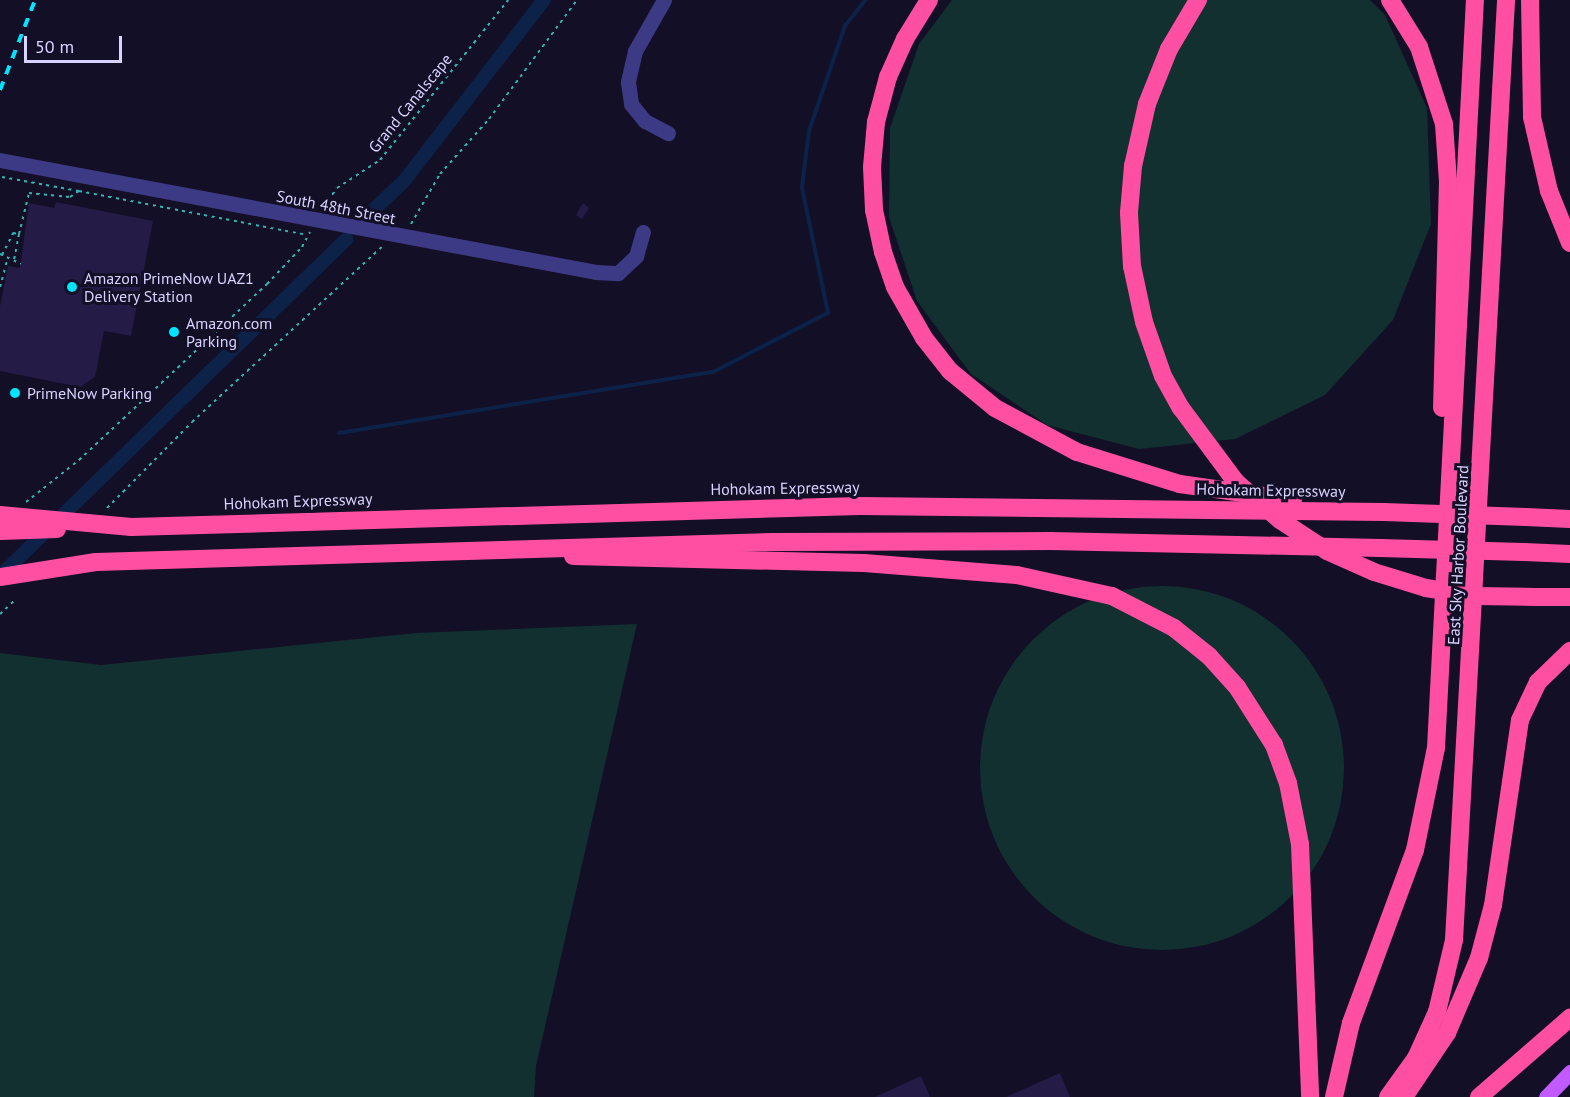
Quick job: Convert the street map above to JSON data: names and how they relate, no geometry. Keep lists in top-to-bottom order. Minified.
{"streets":{"highway":["Hohokam Expressway","East Sky Harbor Boulevard"],"street":["South 48th Street"],"path":["Grand Canalscape"]},"crossings":[["Grand Canalscape","South 48th Street"]],"places":["Amazon PrimeNow UAZ1 Delivery Station","Amazon.com Parking","PrimeNow Parking"],"scale_bar":"50 m"}
